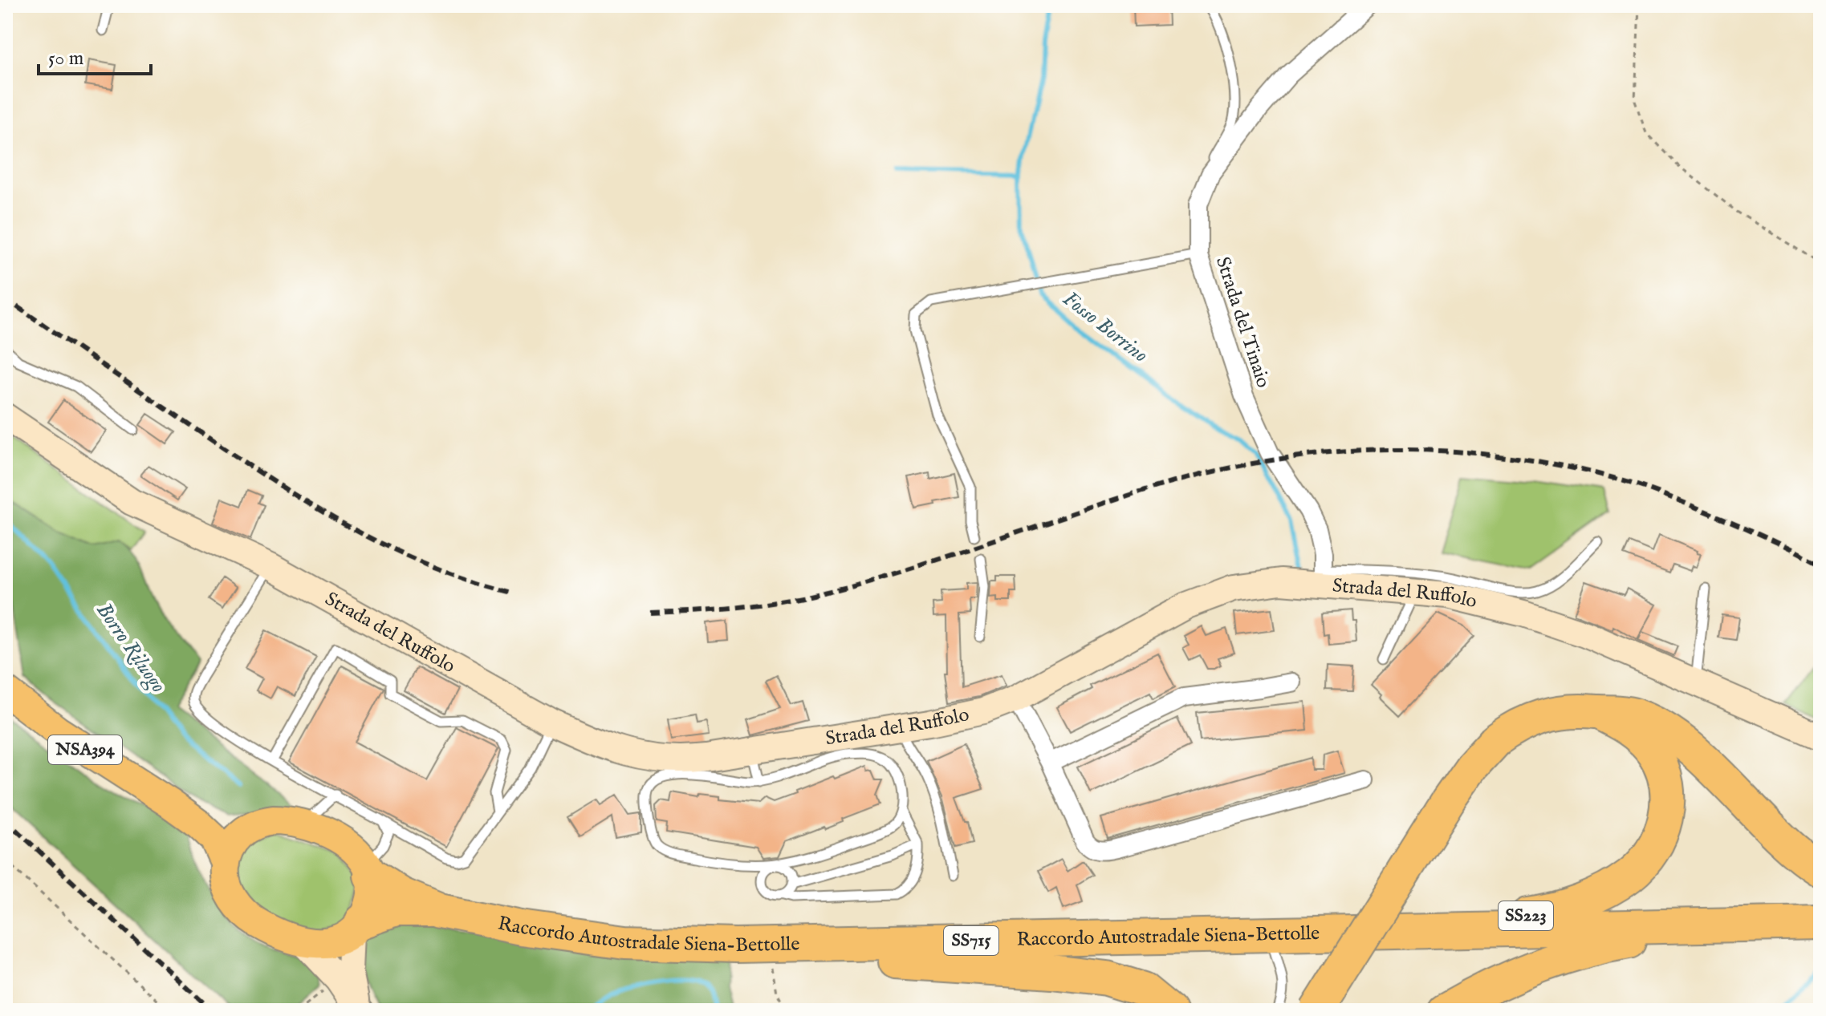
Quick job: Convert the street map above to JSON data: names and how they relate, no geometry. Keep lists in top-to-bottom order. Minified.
{"streets":{"highway":["SS223","Raccordo Autostradale Siena-Bettolle","SS715"],"main road":["NSA394"],"street":["Strada del Tinaio","Strada del Ruffolo"]},"crossings":[["Strada del Tinaio","Strada del Ruffolo"],["NSA394","Raccordo Autostradale Siena-Bettolle"],["SS223","Raccordo Autostradale Siena-Bettolle"]],"water":["Fosso Borrino","Borro Riluogo"],"scale_bar":"50 m"}
